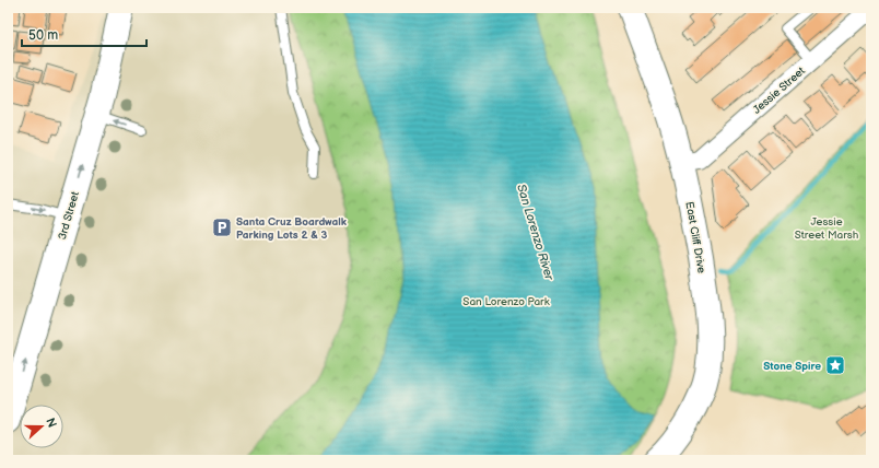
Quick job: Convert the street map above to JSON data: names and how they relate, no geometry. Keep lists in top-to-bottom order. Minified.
{"streets":{"main road":["3rd Street","East Cliff Drive"],"street":["Jessie Street"]},"crossings":[["Jessie Street","East Cliff Drive"]],"one_way":["3rd Street"],"water":["San Lorenzo River"],"parks":["Jessie Street Marsh","San Lorenzo Park"],"places":{"parking":["Santa Cruz Boardwalk Parking Lots 2 & 3"],"place":["Stone Spire"]},"scale_bar":"50 m","north":"right"}
